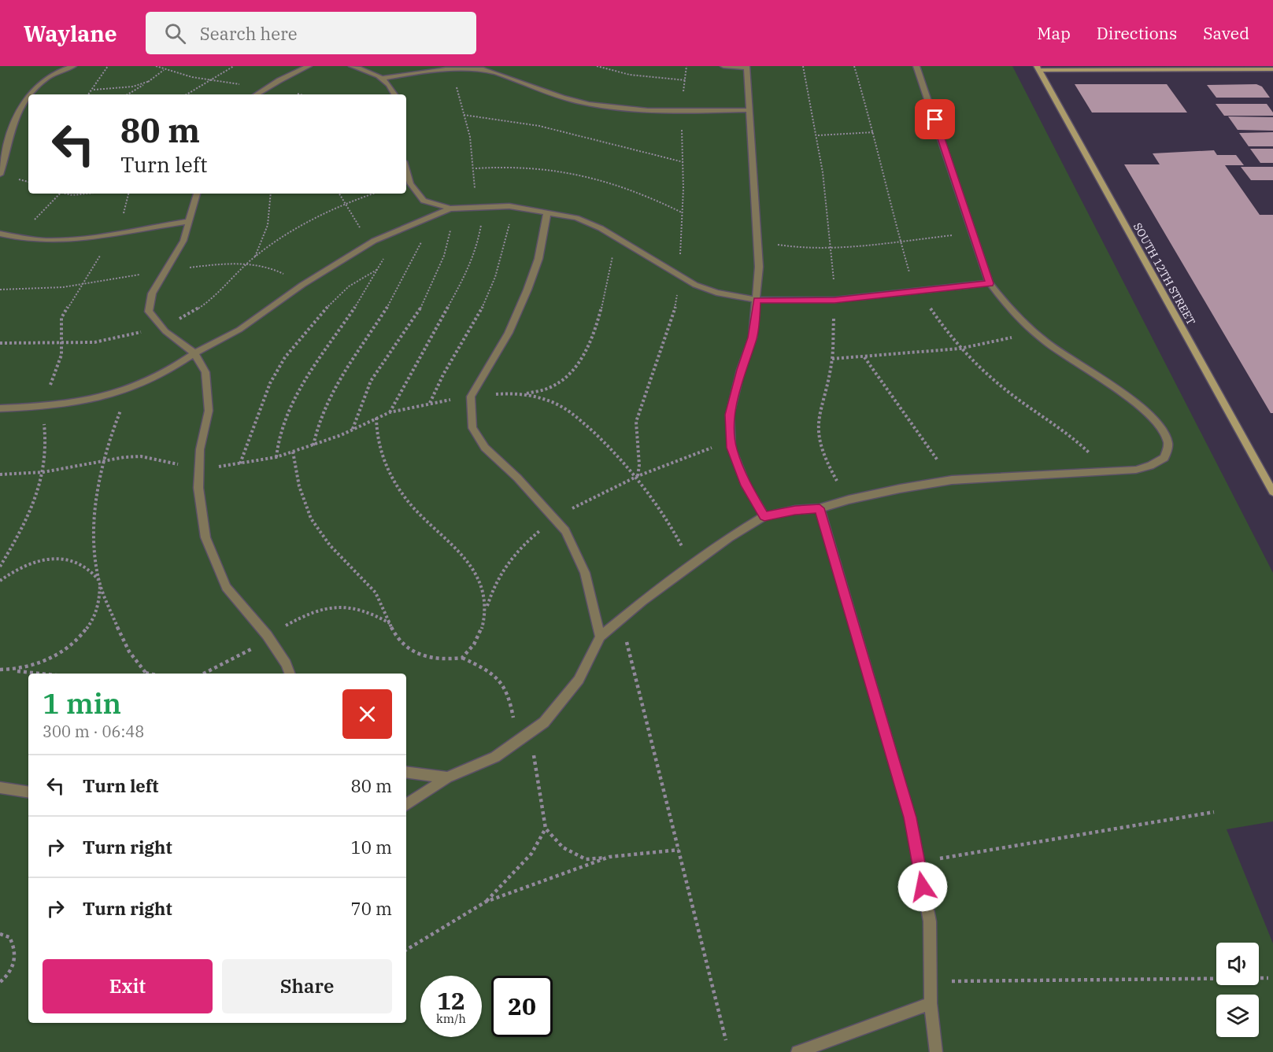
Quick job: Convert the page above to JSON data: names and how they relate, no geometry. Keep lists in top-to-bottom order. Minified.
{"streets":{"street":["SOUTH 12TH STREET"]},"page":{"header":"Waylane","search":"Search here","nav":["Map","Directions","Saved"],"turn":["80 m","Turn left"],"heading":["1 min","300 m · 06:48"],"list":[{"name":"Turn left","value":"80 m"},{"name":"Turn right","value":"10 m"},{"name":"Turn right","value":"70 m"}],"buttons":["Exit","Share"],"speed":"12 km/h","limit":"20"}}
